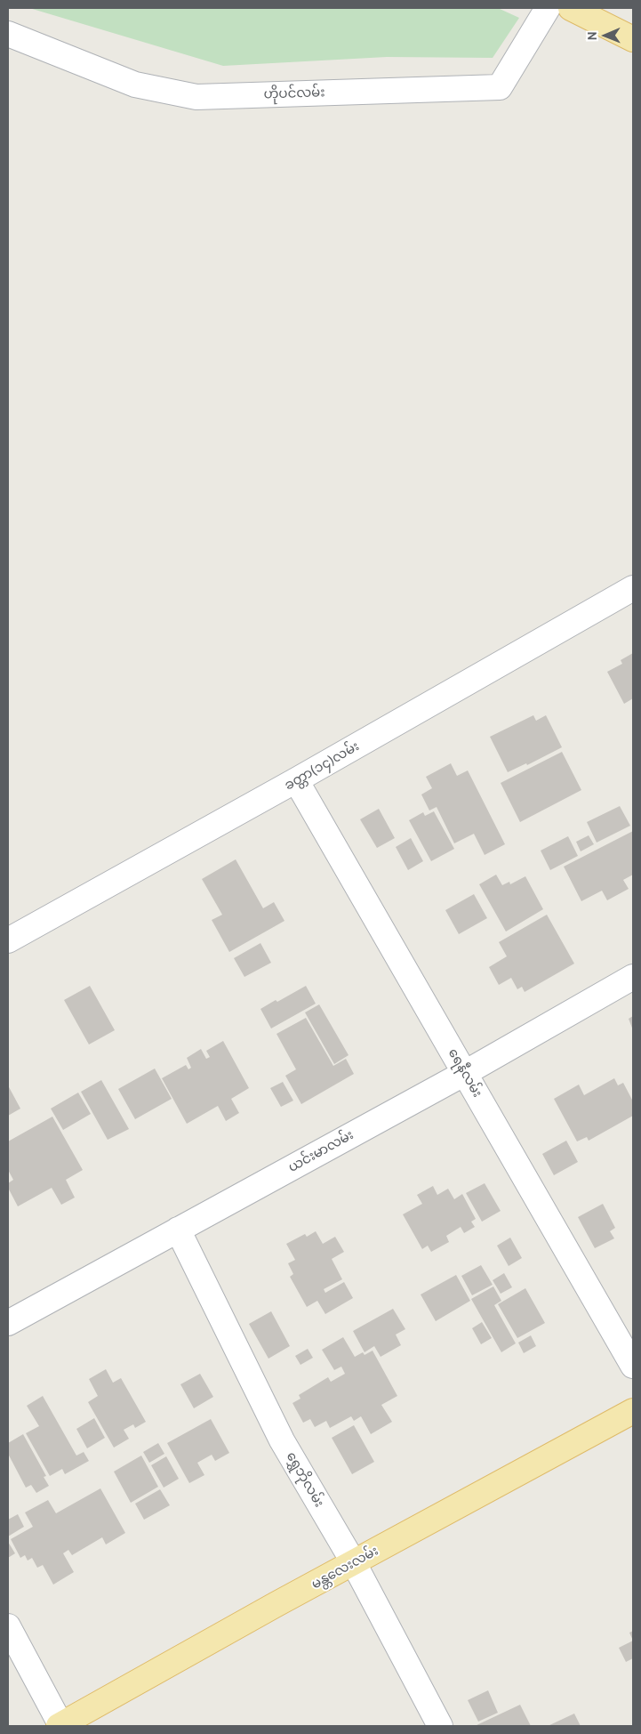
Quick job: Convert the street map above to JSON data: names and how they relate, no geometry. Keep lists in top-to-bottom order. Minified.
{"streets":{"main road":["မန္တလေးလမ်း"],"street":["ဟိုပင်လမ်း","ခတ္တာ(၁၄)လမ်း","ရေနီလမ်း","ယင်းမာလမ်း","ရွှေဘိုလမ်း"]},"crossings":[["ခတ္တာ(၁၄)လမ်း","ရေနီလမ်း"],["ရေနီလမ်း","ယင်းမာလမ်း"],["ယင်းမာလမ်း","ရွှေဘိုလမ်း"],["ရွှေဘိုလမ်း","မန္တလေးလမ်း"]],"north":"left"}
